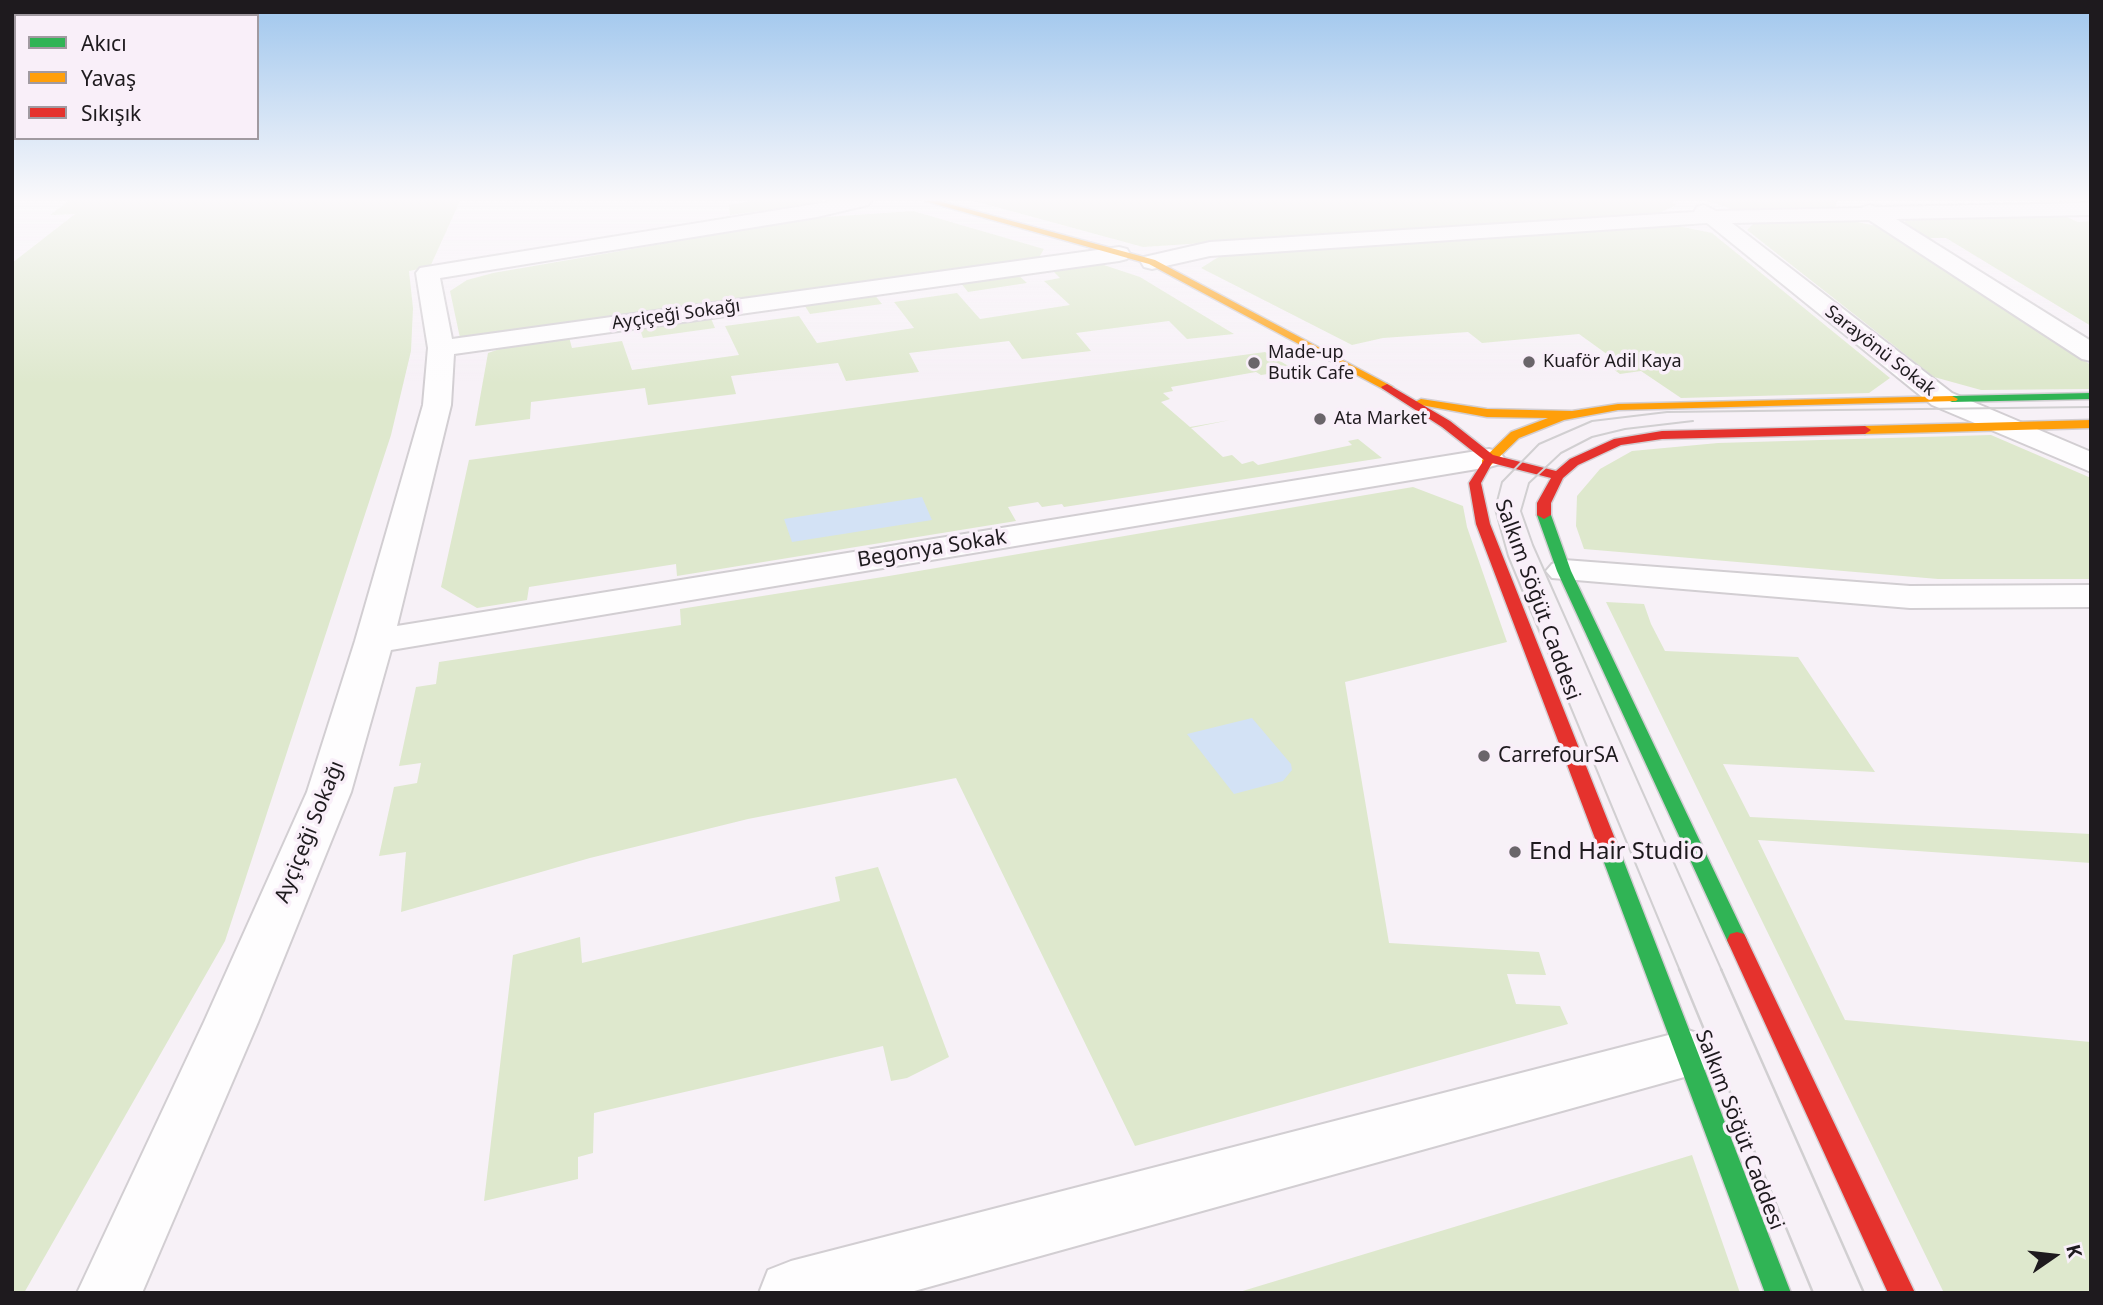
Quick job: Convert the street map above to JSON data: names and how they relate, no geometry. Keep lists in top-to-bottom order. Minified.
{"streets":{"main road":["Salkım Söğüt Caddesi"],"street":["Ayçiçeği Sokağı","Sarayönü Sokak","Begonya Sokak"]},"crossings":[["Ayçiçeği Sokağı","Begonya Sokak"],["Sarayönü Sokak","Salkım Söğüt Caddesi"],["Begonya Sokak","Salkım Söğüt Caddesi"]],"places":["Kuaför Adil Kaya","Made-up Butik Cafe","Ata Market","CarrefourSA","End Hair Studio"],"legend":["Akıcı","Yavaş","Sıkışık"],"north":"right"}
